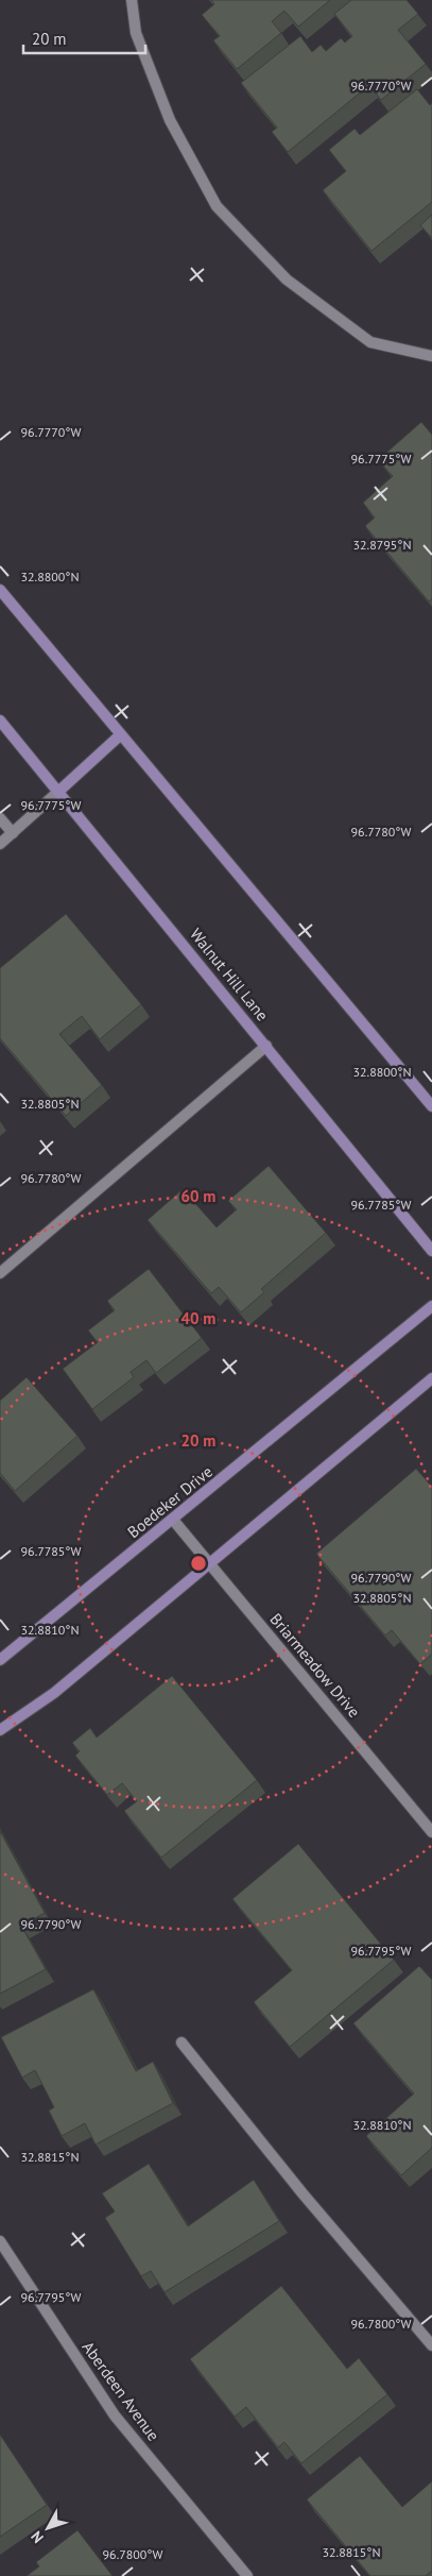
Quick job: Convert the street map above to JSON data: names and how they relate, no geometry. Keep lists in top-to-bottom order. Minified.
{"streets":{"main road":["Walnut Hill Lane","Boedeker Drive"],"street":["Briarmeadow Drive","Aberdeen Avenue"]},"crossings":[["Boedeker Drive","Briarmeadow Drive"]],"scale_bar":"20 m","north":"bottom left","coordinates":["96.7770°W","96.7775°W","32.8795°N","32.8800°N","96.7780°W","32.8805°N","96.7785°W","96.7790°W","32.8810°N","96.7795°W","32.8815°N","96.7800°W"],"rings":["60 m","40 m","20 m"]}
